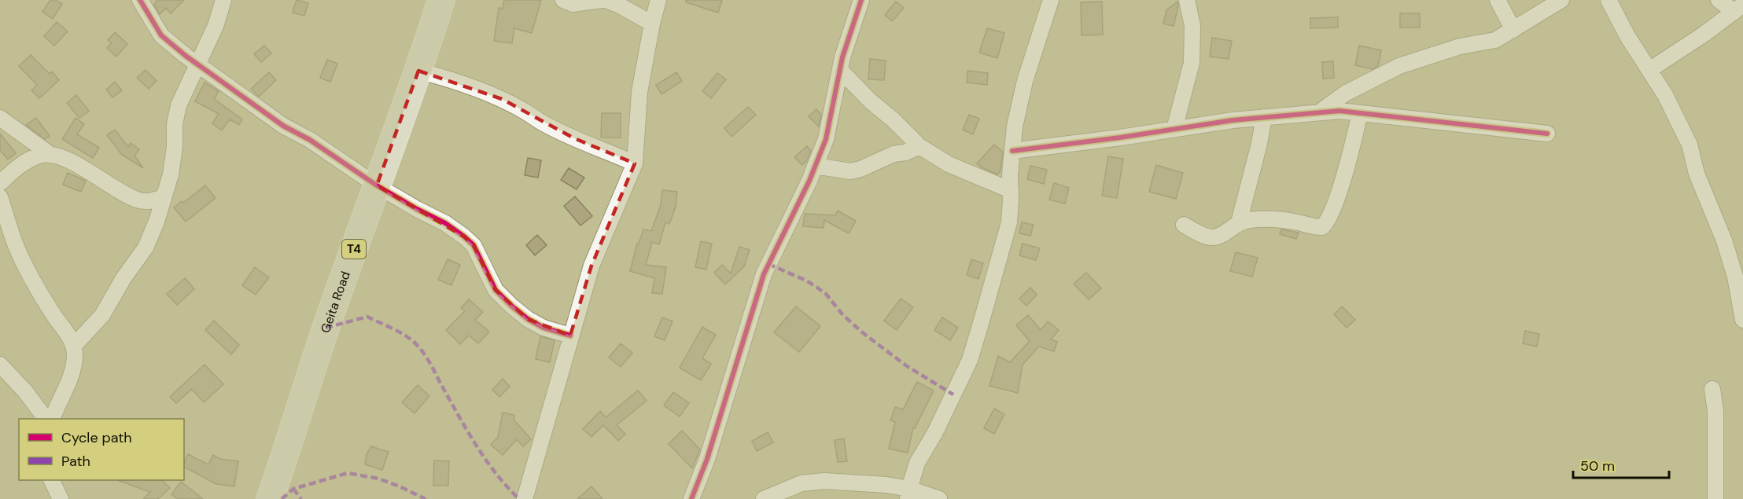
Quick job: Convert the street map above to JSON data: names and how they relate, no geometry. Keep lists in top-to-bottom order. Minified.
{"streets":{"highway":["T4","Geita Road"]},"legend":["Cycle path","Path"],"scale_bar":"50 m"}
